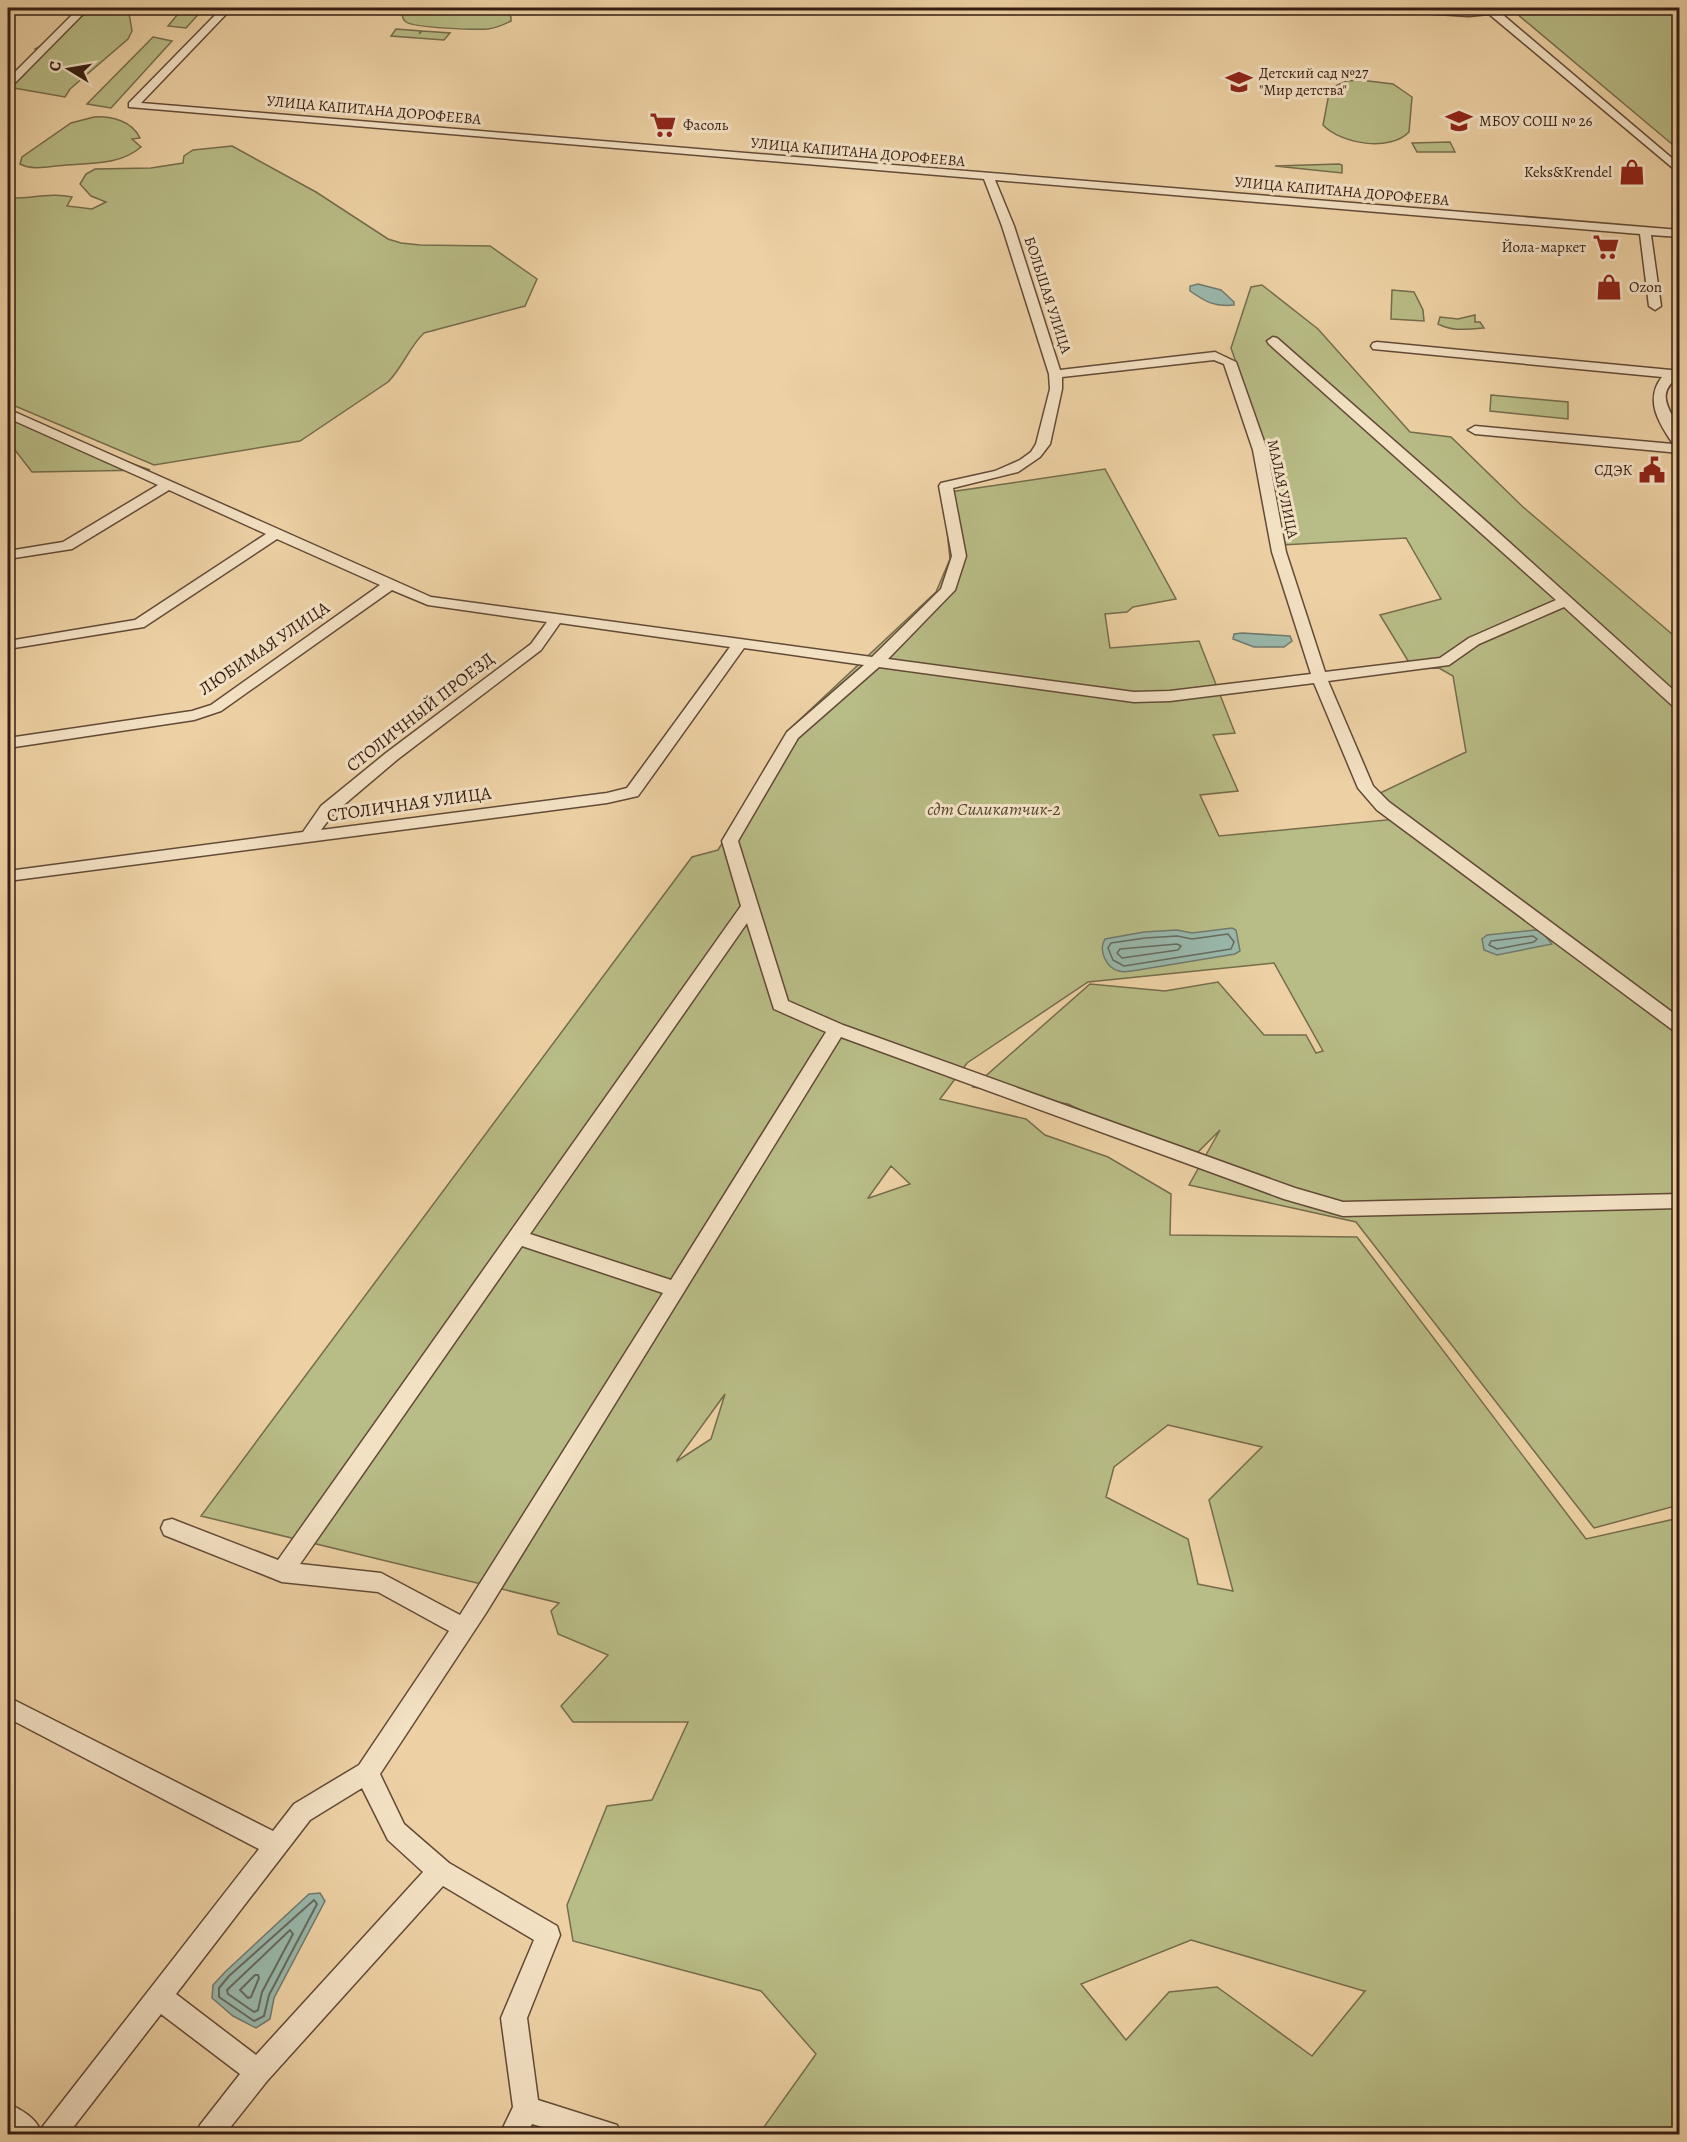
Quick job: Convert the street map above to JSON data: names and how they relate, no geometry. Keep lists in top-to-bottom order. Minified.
{"streets":{"street":["УЛИЦА КАПИТАНА ДОРОФЕЕВА","БОЛЬШАЯ УЛИЦА","МАЛАЯ УЛИЦА","ЛЮБИМАЯ УЛИЦА","СТОЛИЧНЫЙ ПРОЕЗД","СТОЛИЧНАЯ УЛИЦА"]},"crossings":[["УЛИЦА КАПИТАНА ДОРОФЕЕВА","БОЛЬШАЯ УЛИЦА"],["БОЛЬШАЯ УЛИЦА","МАЛАЯ УЛИЦА"],["СТОЛИЧНЫЙ ПРОЕЗД","СТОЛИЧНАЯ УЛИЦА"]],"parks":["сдт Силикатчик-2"],"places":{"school or university":["Детский сад №27 \"Мир детства\"","МБОУ СОШ № 26"],"supermarket":["Фасоль","Йола-маркет"],"shop":["Keks&Krendel","Ozon"],"public building":["СДЭК"]},"north":"left"}
